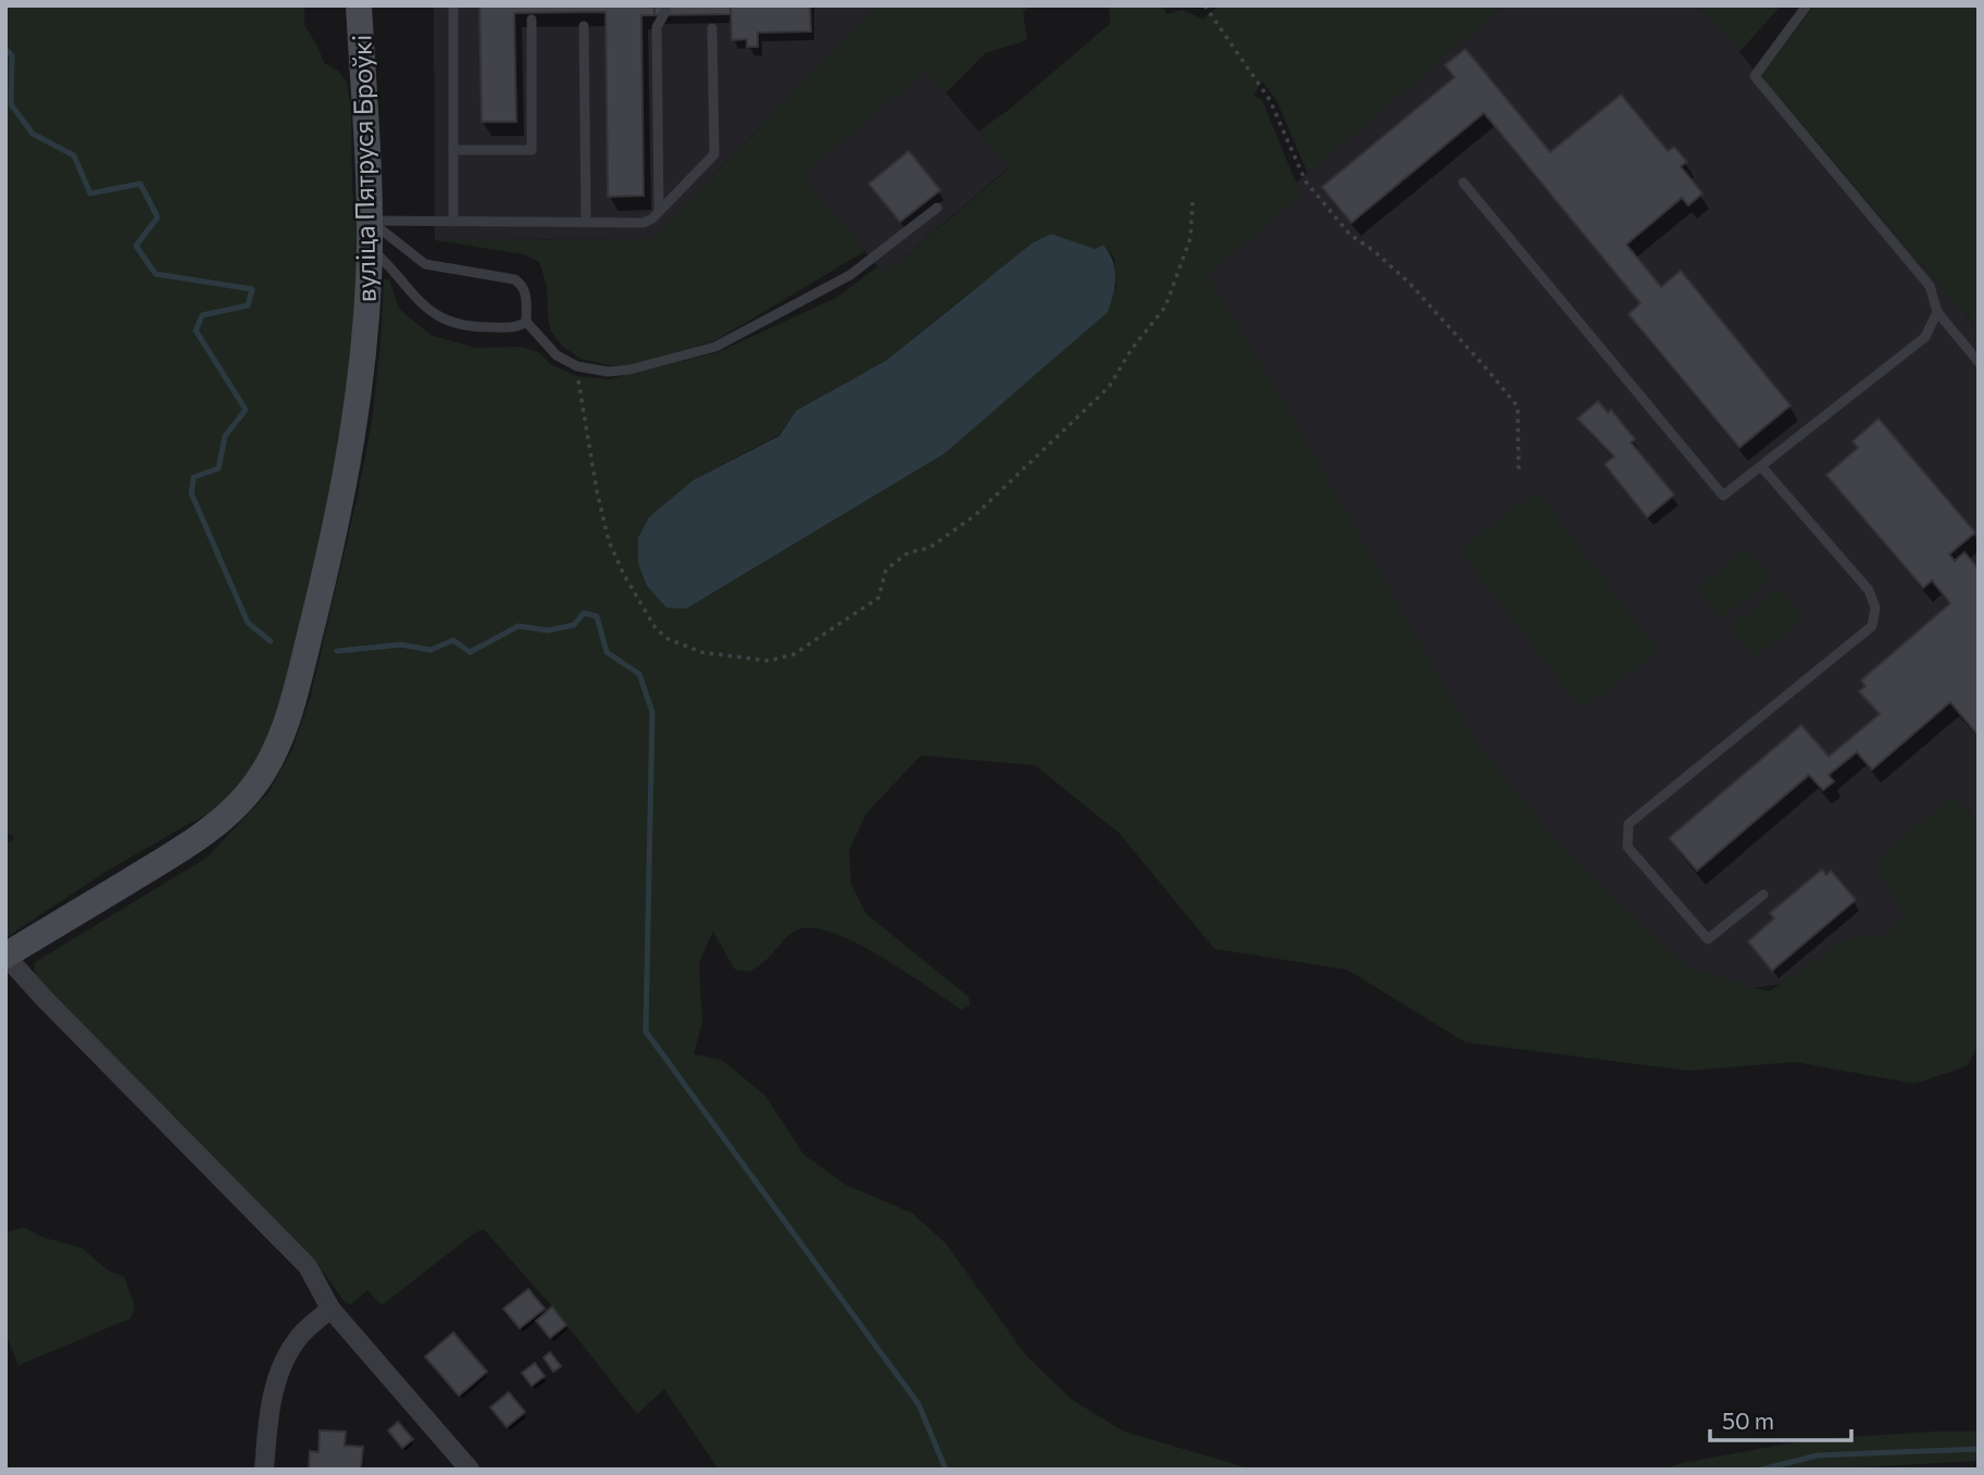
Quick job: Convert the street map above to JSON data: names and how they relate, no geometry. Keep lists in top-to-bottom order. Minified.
{"streets":{"main road":["вуліца Пятруся Броўкі"]},"scale_bar":"50 m"}
